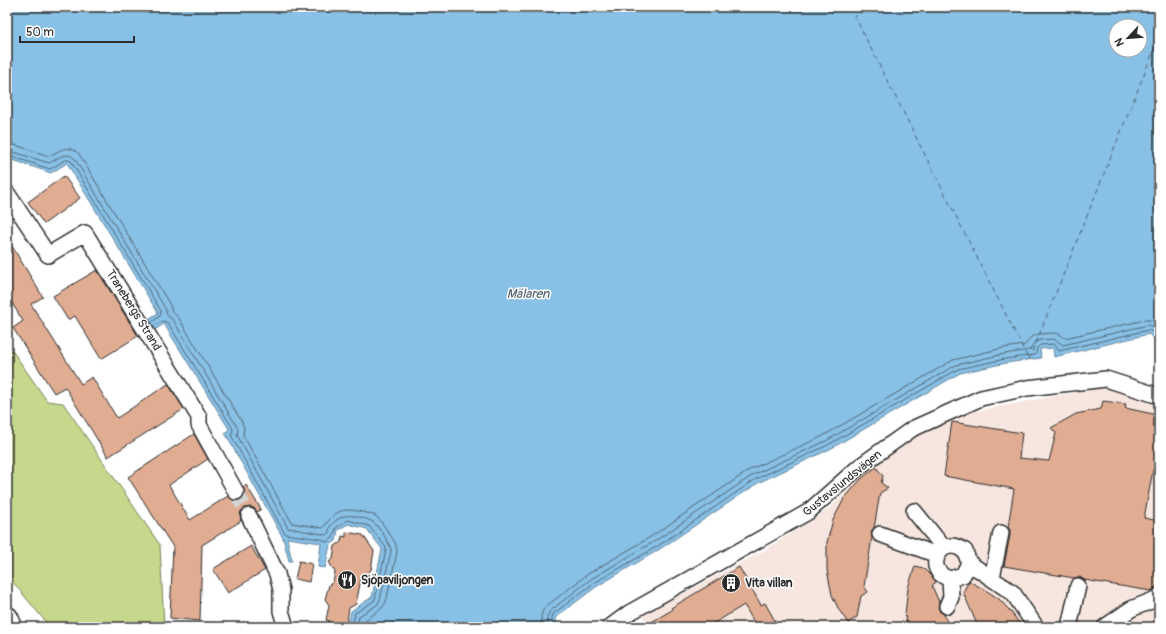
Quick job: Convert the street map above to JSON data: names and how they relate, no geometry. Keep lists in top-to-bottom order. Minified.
{"streets":{"street":["Tranebergs Strand","Gustavslundsvägen"]},"water":["Mälaren"],"places":{"restaurant":["Sjöpaviljongen"],"building":["Vita villan"]},"scale_bar":"50 m","north":"bottom left"}
